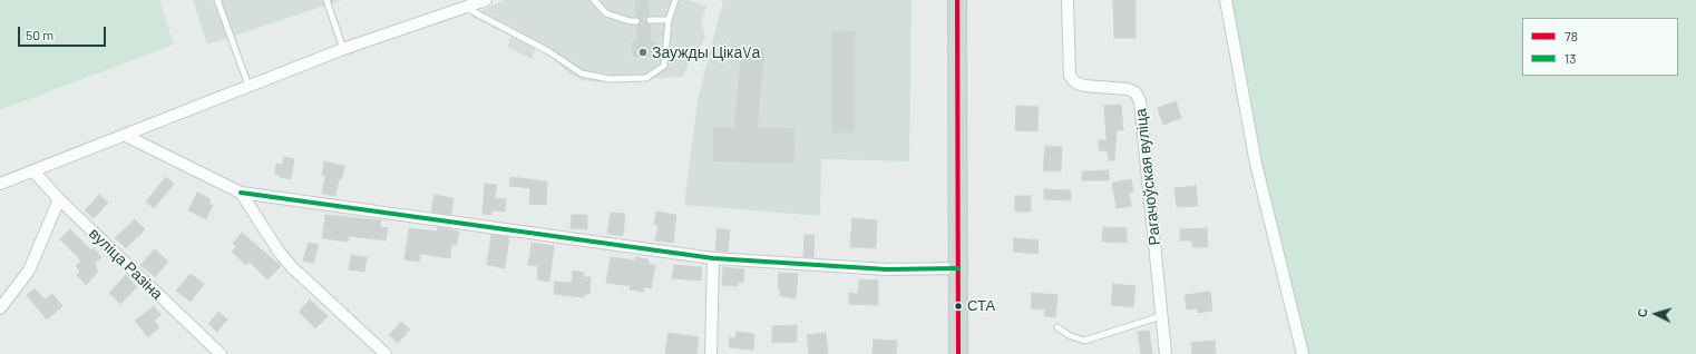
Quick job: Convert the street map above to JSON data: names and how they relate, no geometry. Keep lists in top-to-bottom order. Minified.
{"streets":{"street":["Рагачоўская вуліца","вуліца Разіна"]},"places":["Заужды ЦікаVа","СТА"],"lines":["transit line 78","transit line 13"],"legend":["78","13"],"scale_bar":"50 m","north":"left"}
